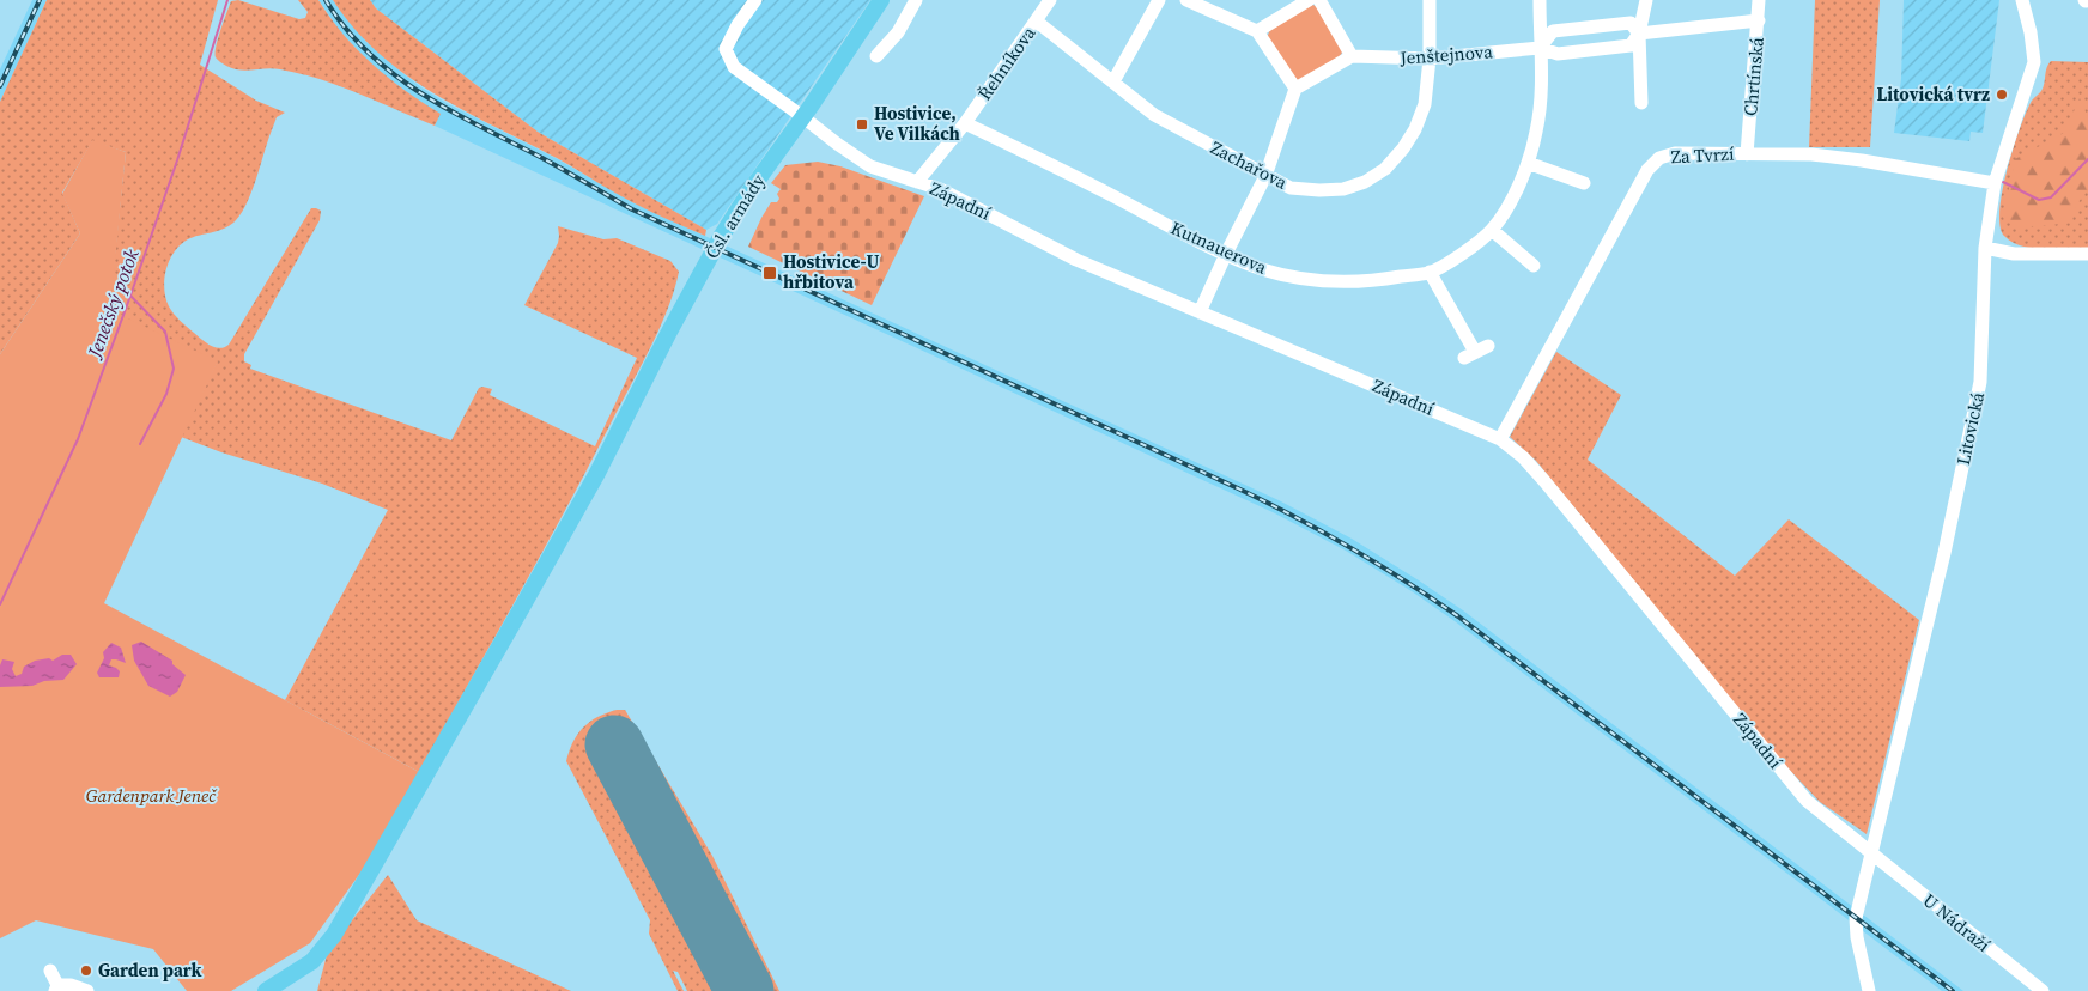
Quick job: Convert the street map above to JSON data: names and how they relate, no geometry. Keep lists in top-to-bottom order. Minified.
{"streets":{"main road":["Čsl. armády"],"street":["Jenštejnova","Řehníkova","Chrtínská","Za Tvrzí","Zachařova","Západní","Kutnauerova","Litovická","U Nádraží"]},"crossings":[["Jenštejnova","Chrtínská"],["Jenštejnova","Zachařova"],["Jenštejnova","Kutnauerova"],["Řehníkova","Zachařova"],["Řehníkova","Západní"],["Řehníkova","Kutnauerova"],["Chrtínská","Za Tvrzí"],["Za Tvrzí","Západní"],["Za Tvrzí","Litovická"],["Západní","Čsl. armády"],["Západní","Litovická"],["Západní","U Nádraží"],["Litovická","U Nádraží"]],"water":["Jenečský potok"],"parks":["Gardenpark Jeneč"],"places":{"other":["Litovická tvrz","Garden park"],"transit":["Hostivice, Ve Vilkách","Hostivice-U hřbitova"]}}
